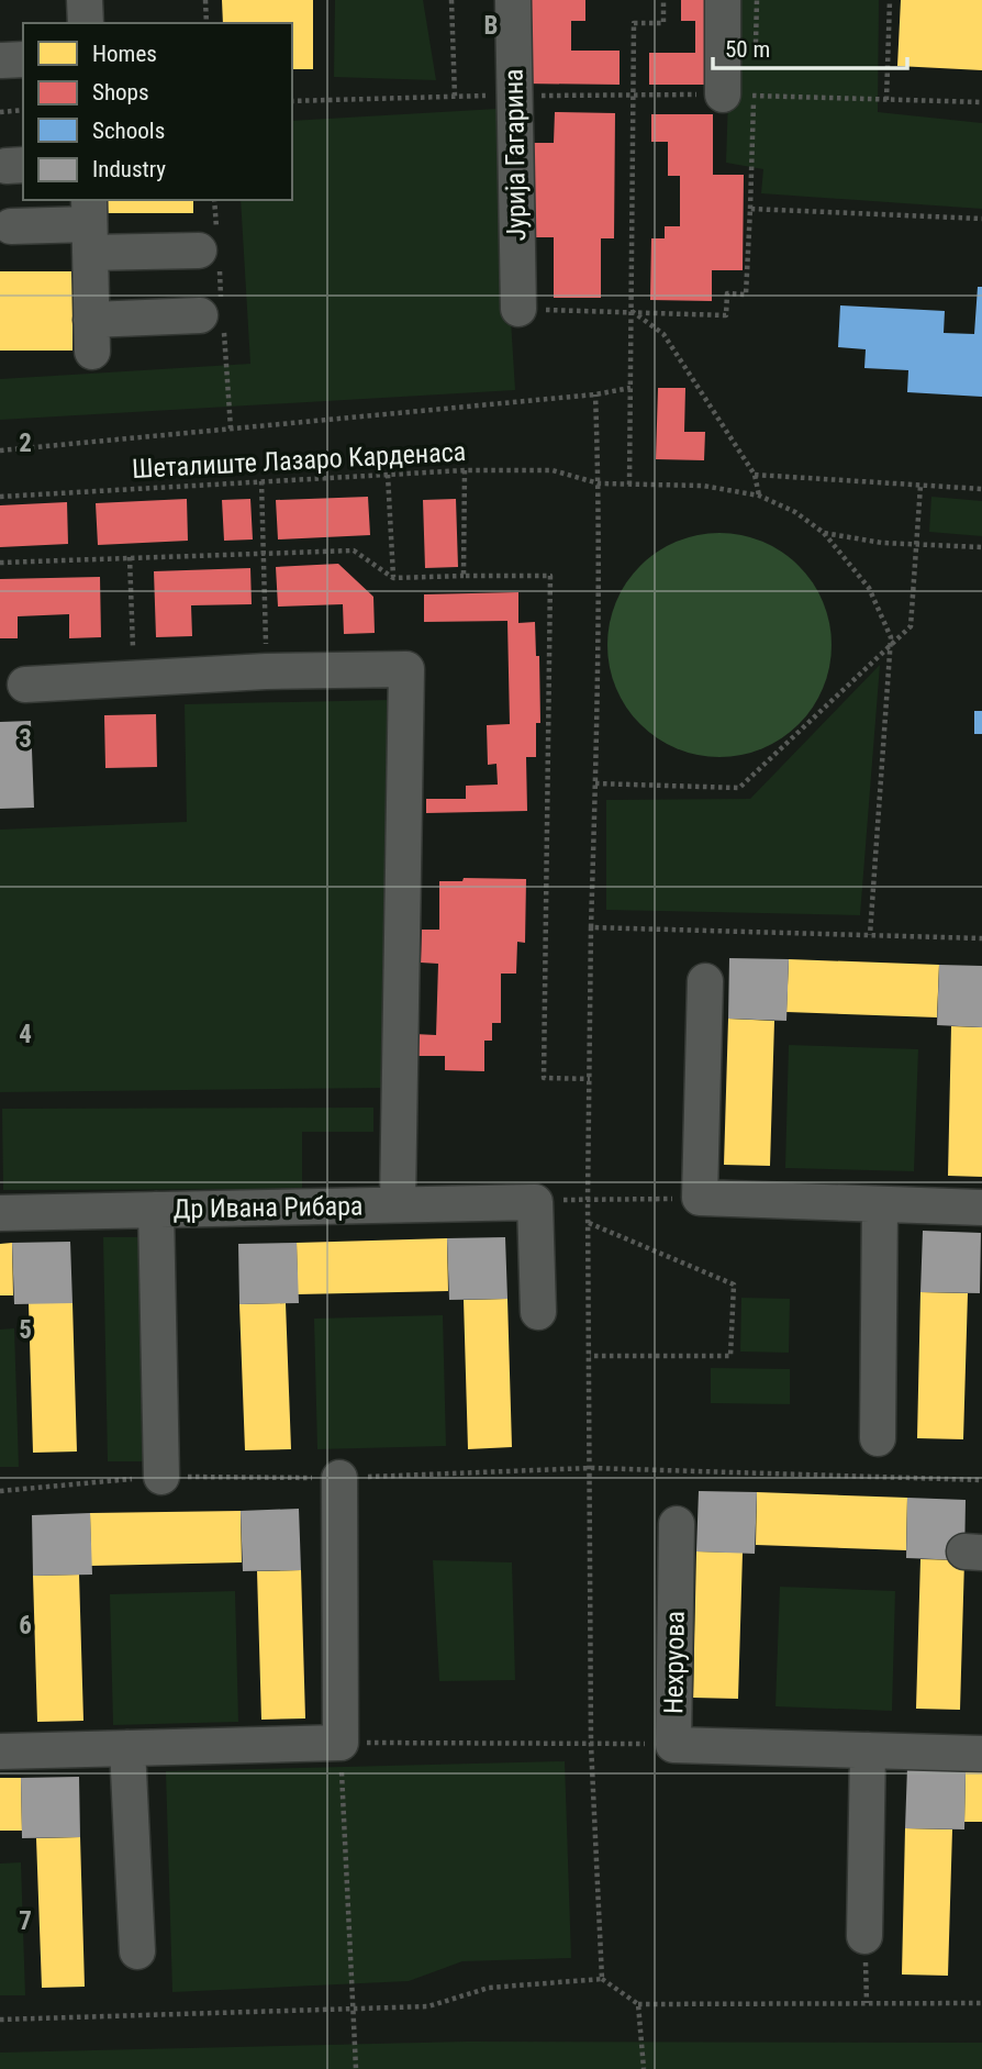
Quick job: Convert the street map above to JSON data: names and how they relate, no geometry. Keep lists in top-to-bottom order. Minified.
{"streets":{"street":["Јурија Гагарина","Др Ивана Рибара","Нехруова"],"path":["Шеталиште Лазаро Карденаса"]},"legend":["Homes","Shops","Schools","Industry"],"scale_bar":"50 m","grid":{"columns":["B"],"rows":["2","3","4","5","6","7"]}}
